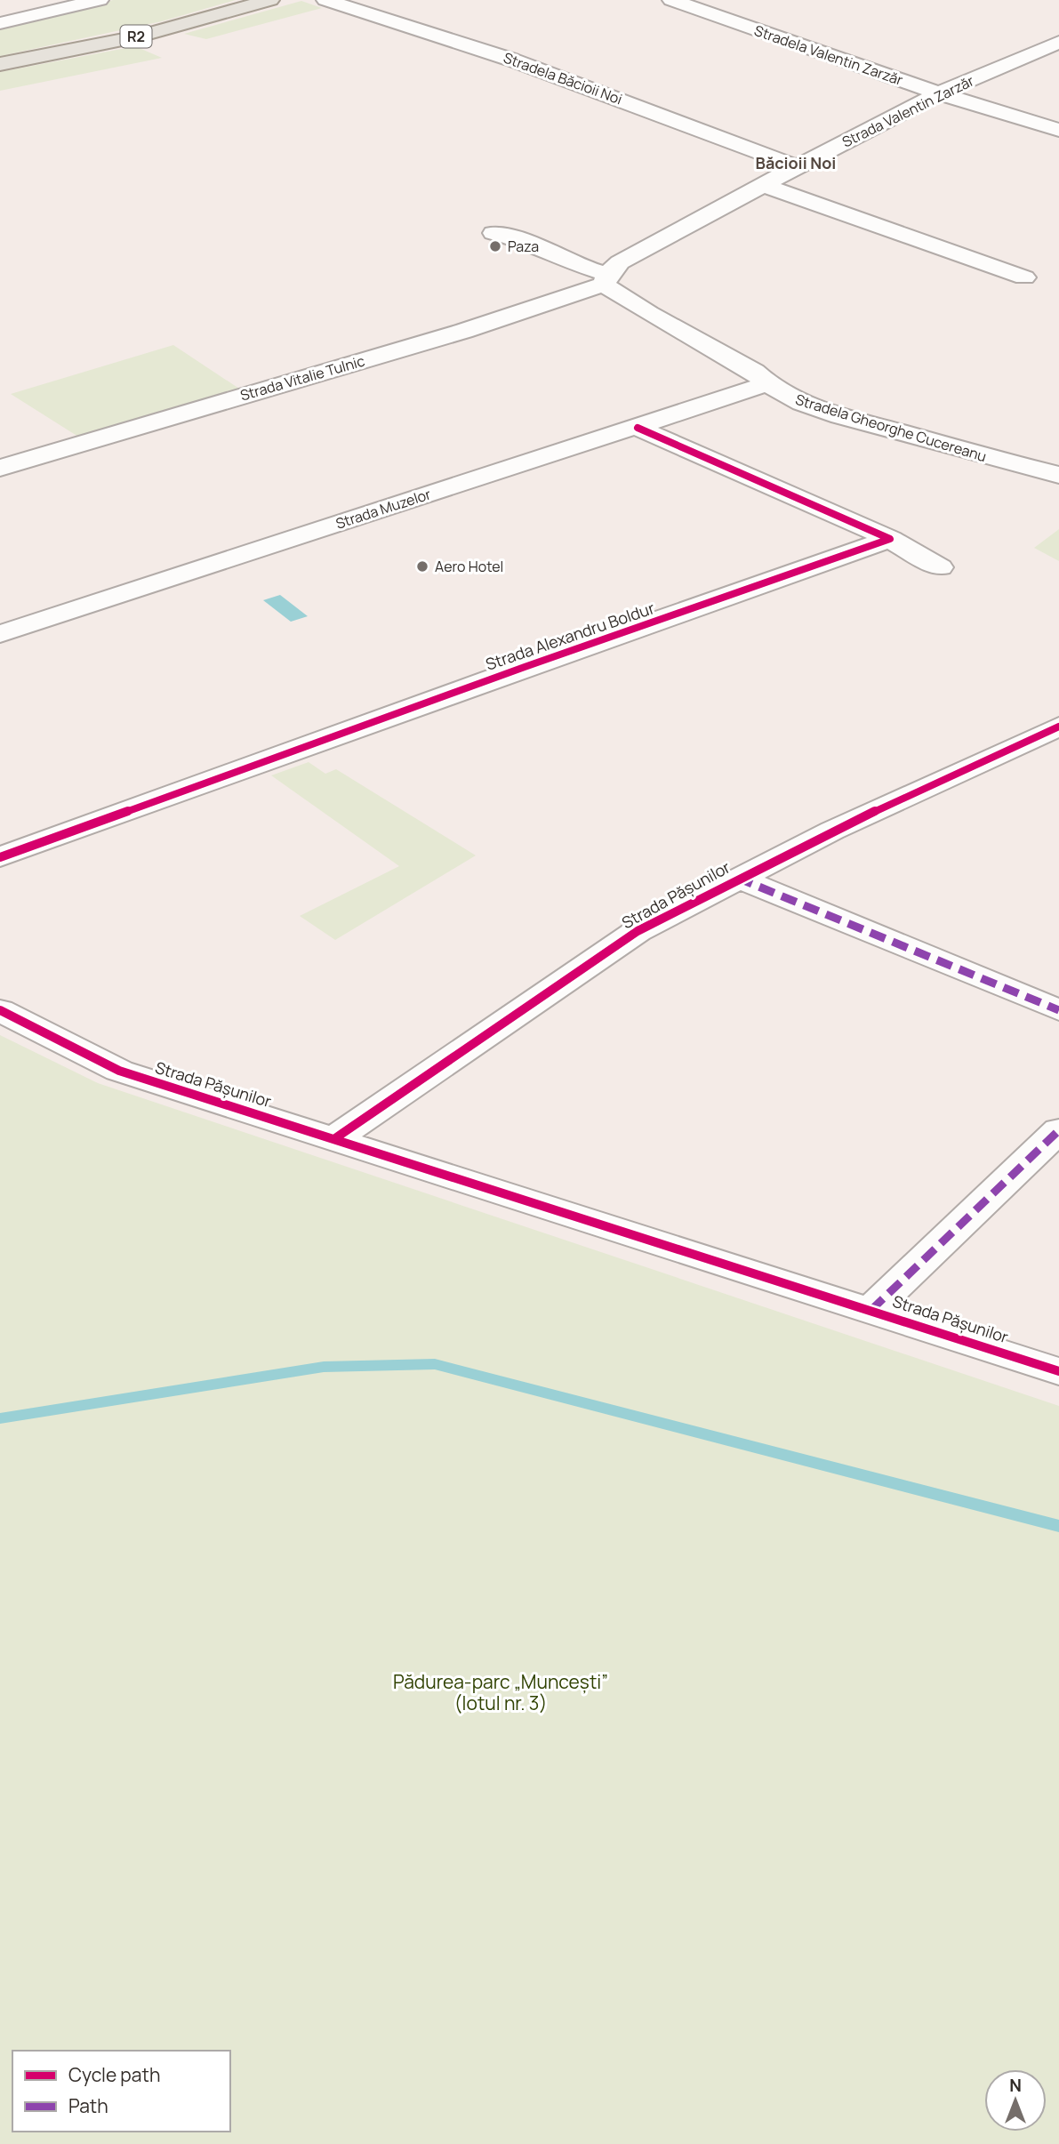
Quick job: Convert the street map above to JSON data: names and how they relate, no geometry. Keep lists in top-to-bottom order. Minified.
{"streets":{"main road":["R2"],"street":["Stradela Valentin Zarzăr","Stradela Băcioii Noi","Strada Valentin Zarzăr","Strada Vitalie Tulnic","Stradela Gheorghe Cucereanu","Strada Muzelor","Strada Alexandru Boldur","Strada Pășunilor"]},"crossings":[["Stradela Valentin Zarzăr","Strada Valentin Zarzăr"],["Stradela Băcioii Noi","Strada Valentin Zarzăr"],["Strada Valentin Zarzăr","Strada Vitalie Tulnic"],["Strada Valentin Zarzăr","Stradela Gheorghe Cucereanu"],["Strada Vitalie Tulnic","Stradela Gheorghe Cucereanu"],["Stradela Gheorghe Cucereanu","Strada Muzelor"]],"districts":["Băcioii Noi"],"parks":["Pădurea-parc „Muncești” (lotul nr. 3)"],"places":["Paza","Aero Hotel"],"legend":["Cycle path","Path"],"north":"top"}
